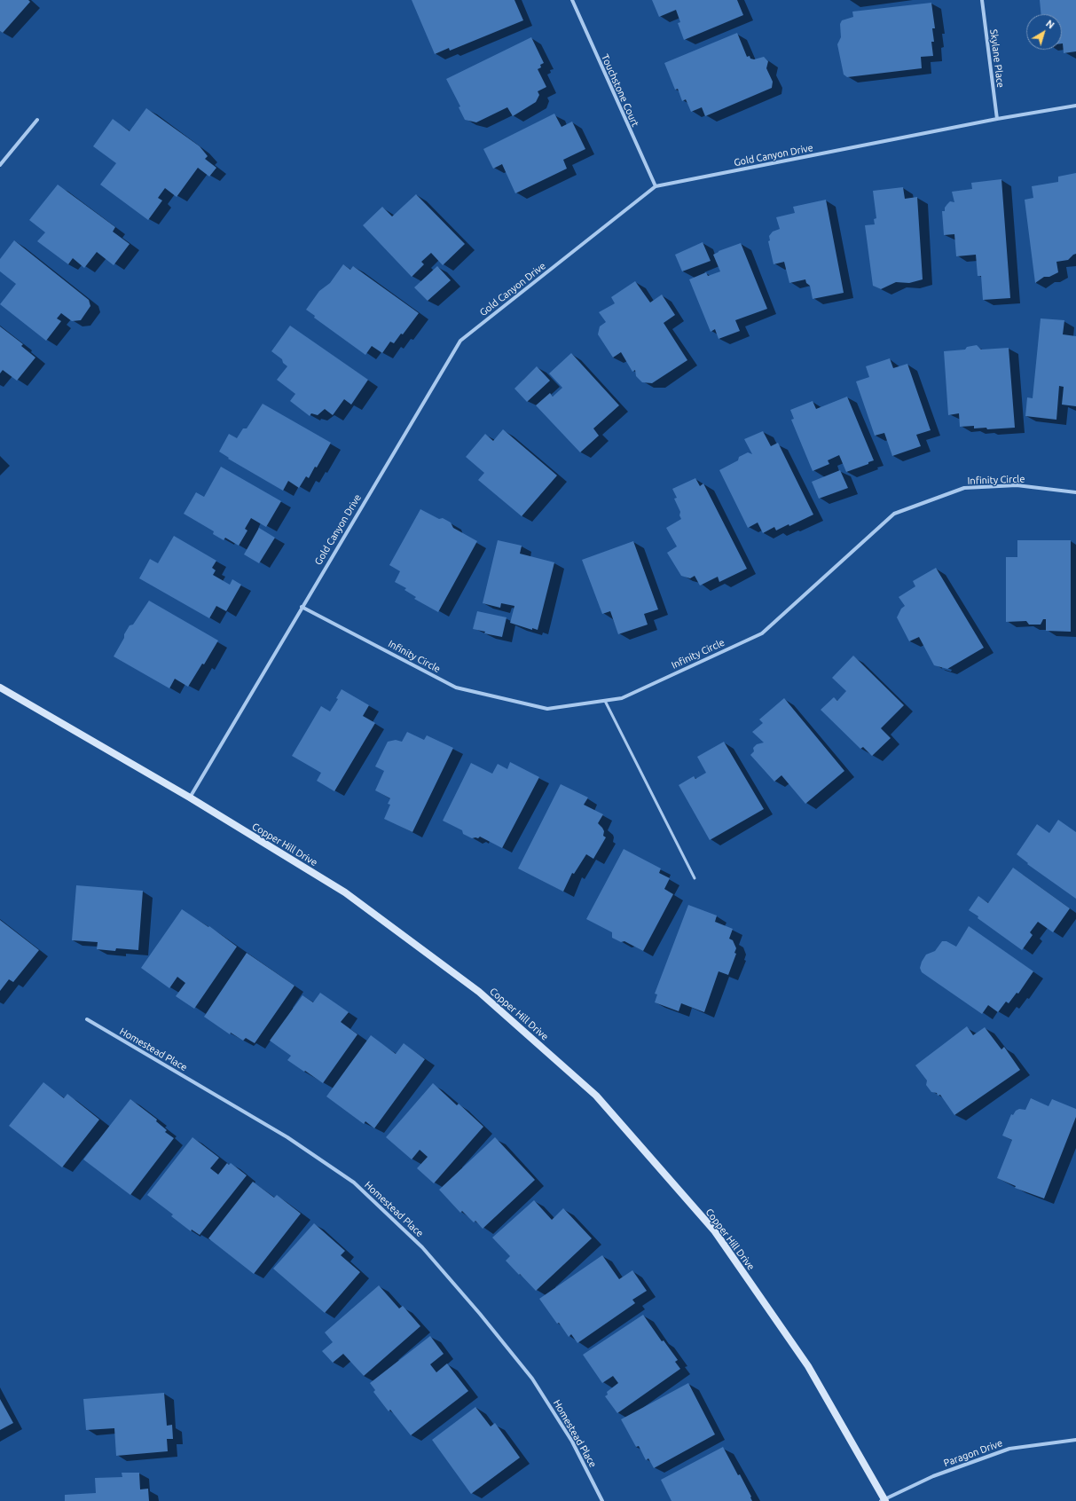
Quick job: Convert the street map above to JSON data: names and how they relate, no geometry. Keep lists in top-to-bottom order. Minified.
{"streets":{"main road":["Copper Hill Drive"],"street":["Skylane Place","Touchstone Court","Gold Canyon Drive","Infinity Circle","Homestead Place","Paragon Drive"]},"crossings":[["Skylane Place","Gold Canyon Drive"],["Touchstone Court","Gold Canyon Drive"],["Gold Canyon Drive","Infinity Circle"],["Gold Canyon Drive","Copper Hill Drive"],["Copper Hill Drive","Paragon Drive"]],"north":"top right"}
